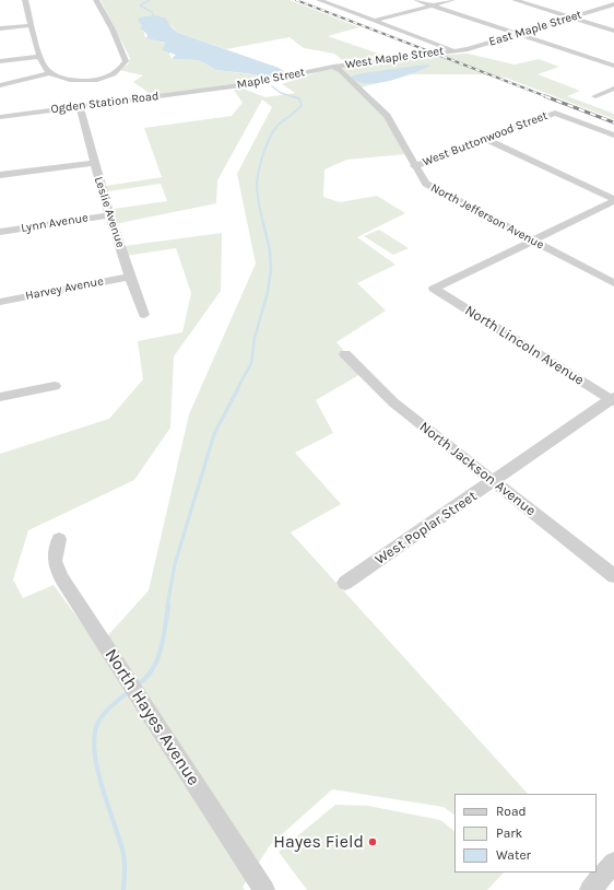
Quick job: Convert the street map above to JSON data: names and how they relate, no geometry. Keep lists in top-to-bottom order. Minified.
{"streets":{"street":["East Maple Street","West Maple Street","Maple Street","Ogden Station Road","West Buttonwood Street","Leslie Avenue","North Jefferson Avenue","Lynn Avenue","Harvey Avenue","North Lincoln Avenue","North Jackson Avenue","West Poplar Street","North Hayes Avenue"]},"crossings":[["East Maple Street","West Maple Street"],["West Maple Street","Maple Street"],["West Maple Street","North Jefferson Avenue"],["Maple Street","Ogden Station Road"],["Maple Street","North Jefferson Avenue"],["Ogden Station Road","Leslie Avenue"],["West Buttonwood Street","North Jefferson Avenue"],["Leslie Avenue","Lynn Avenue"],["Leslie Avenue","Harvey Avenue"],["North Jefferson Avenue","North Lincoln Avenue"],["North Lincoln Avenue","West Poplar Street"],["North Jackson Avenue","West Poplar Street"]],"places":["Hayes Field"],"legend":["Road","Park","Water"]}
